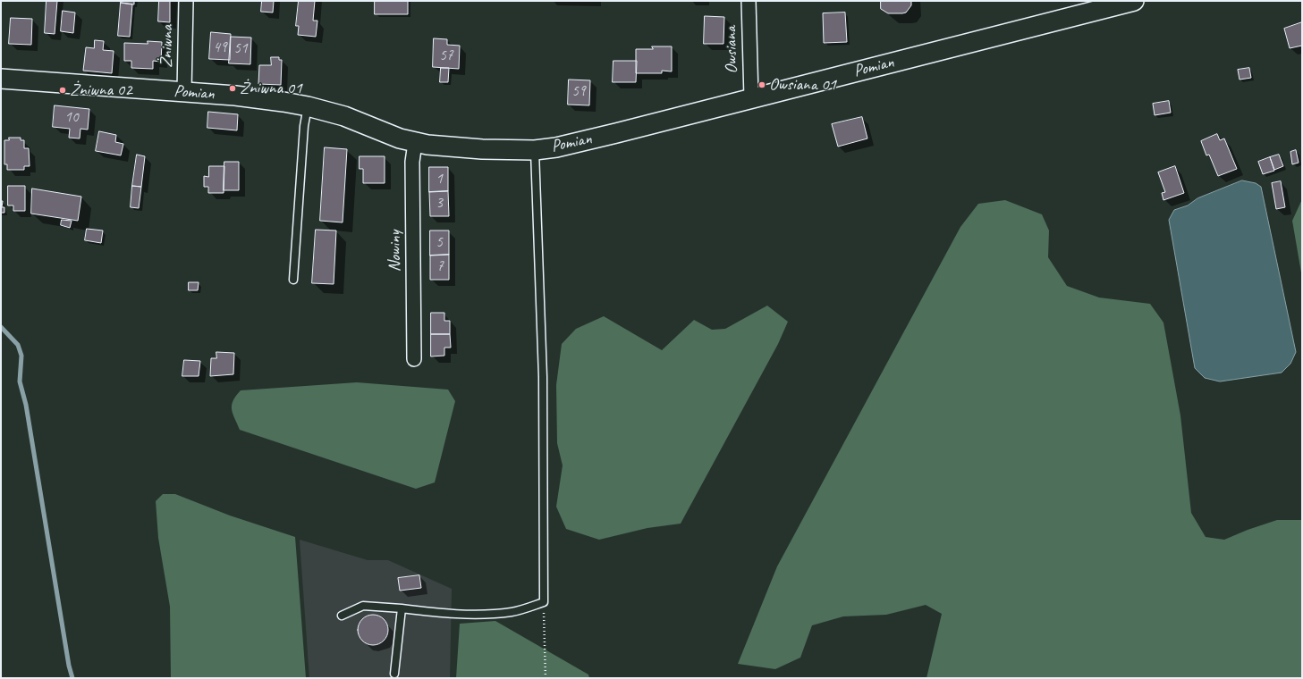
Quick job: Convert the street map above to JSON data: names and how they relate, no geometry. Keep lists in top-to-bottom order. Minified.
{"streets":{"street":["Żniwna","Owsiana","Pomian","Nowiny"]},"crossings":[["Żniwna","Pomian"],["Owsiana","Pomian"],["Pomian","Nowiny"]],"places":["Owsiana 01","Żniwna 01","Żniwna 02"],"house_numbers":["49","51","57","59","10","1","3","5","7"]}
